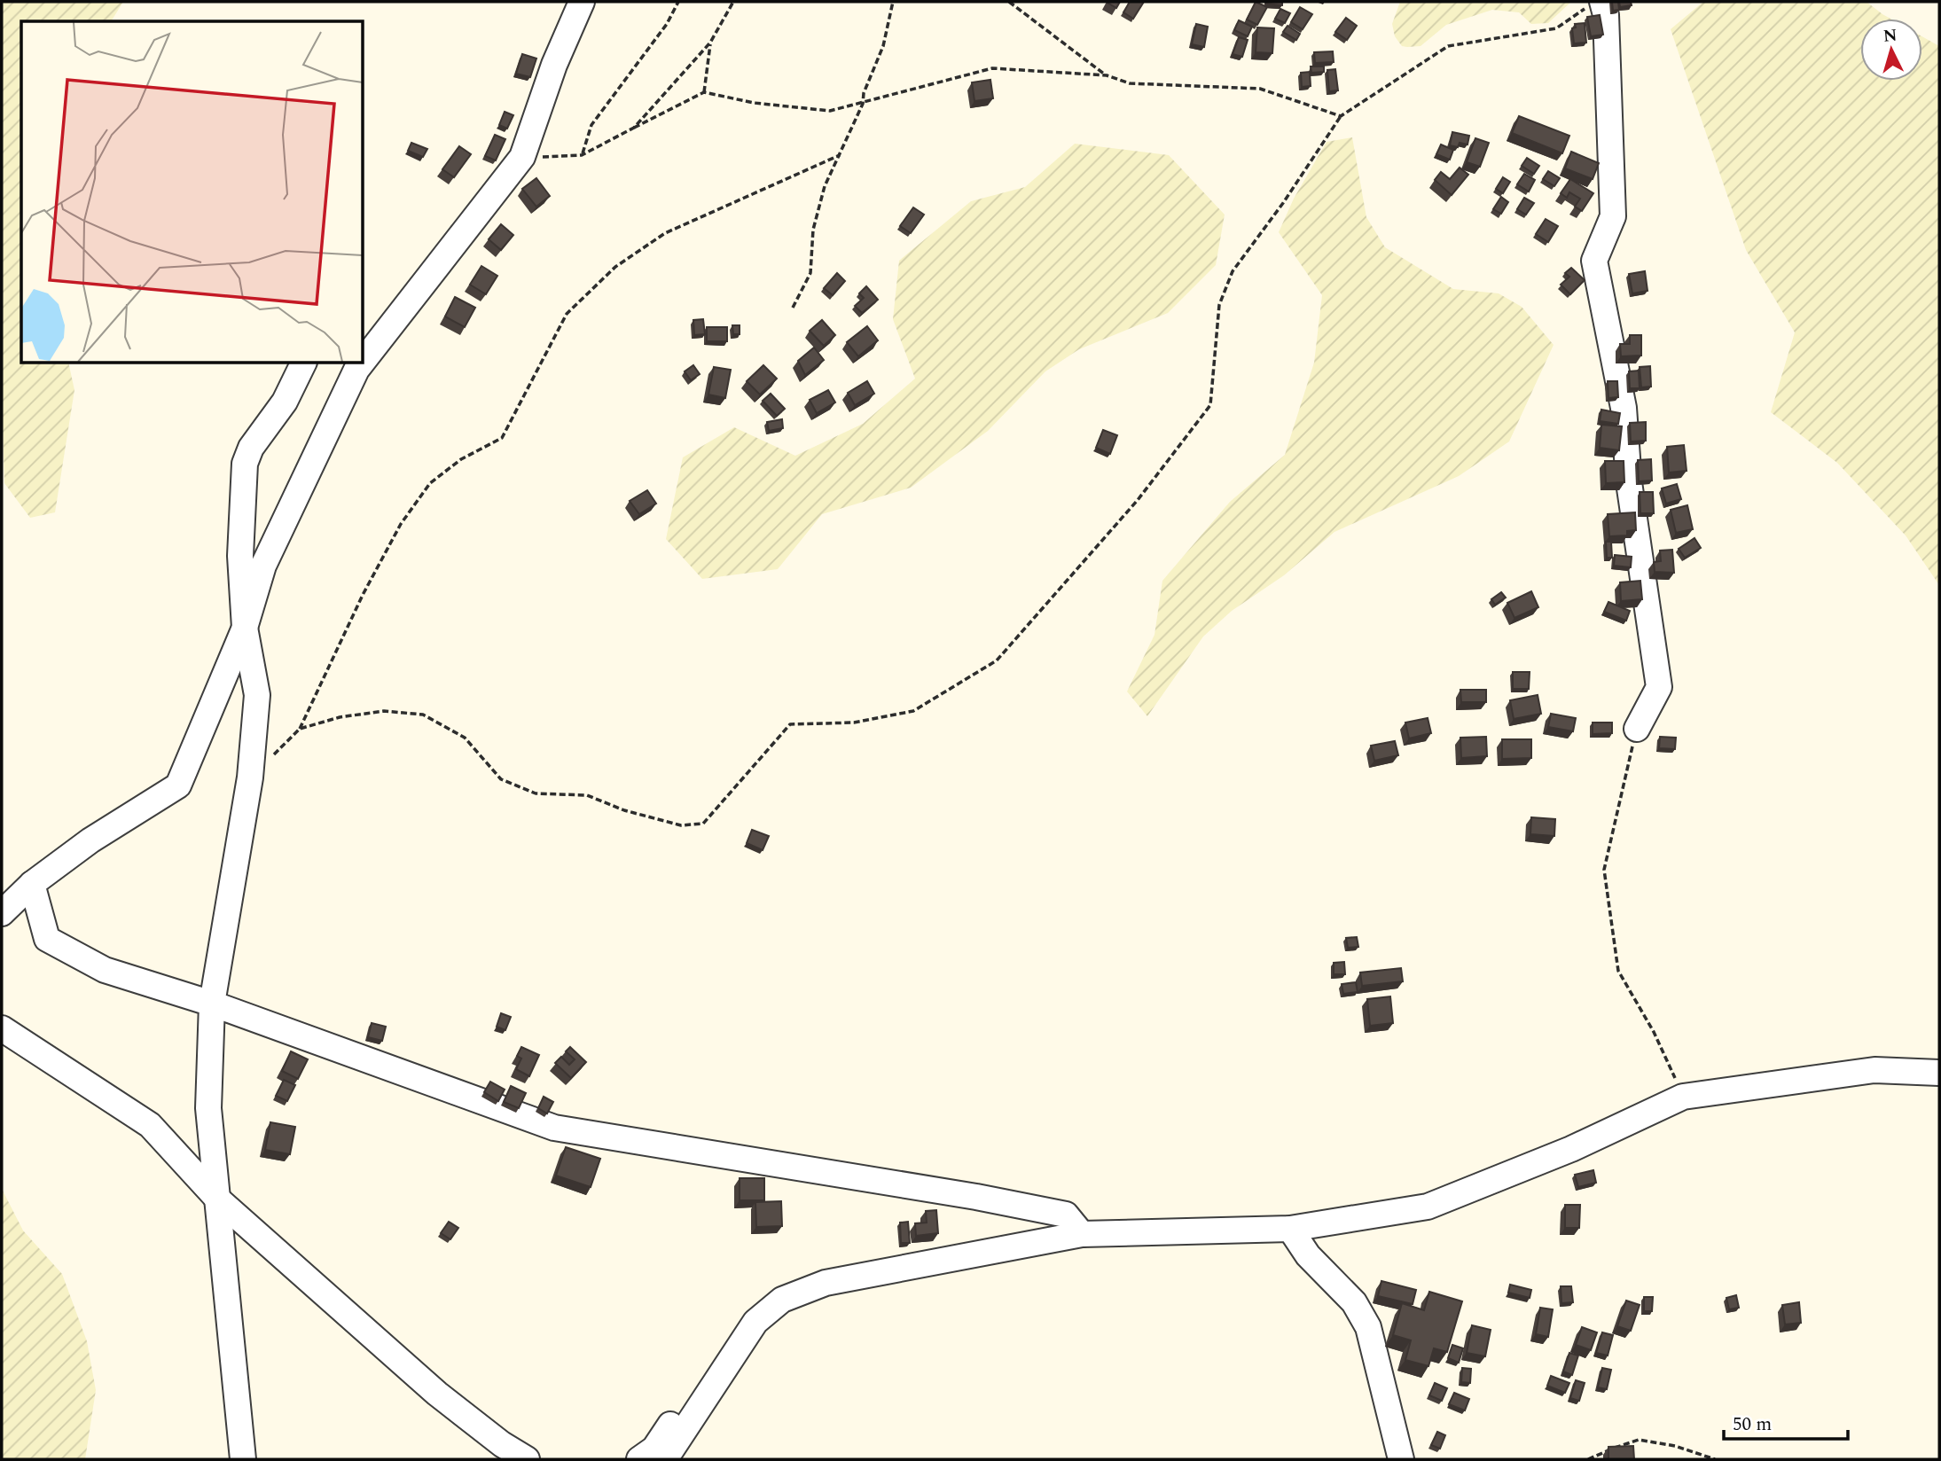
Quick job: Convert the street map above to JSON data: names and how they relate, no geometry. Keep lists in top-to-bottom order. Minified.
{"scale_bar":"50 m","north":"top"}
